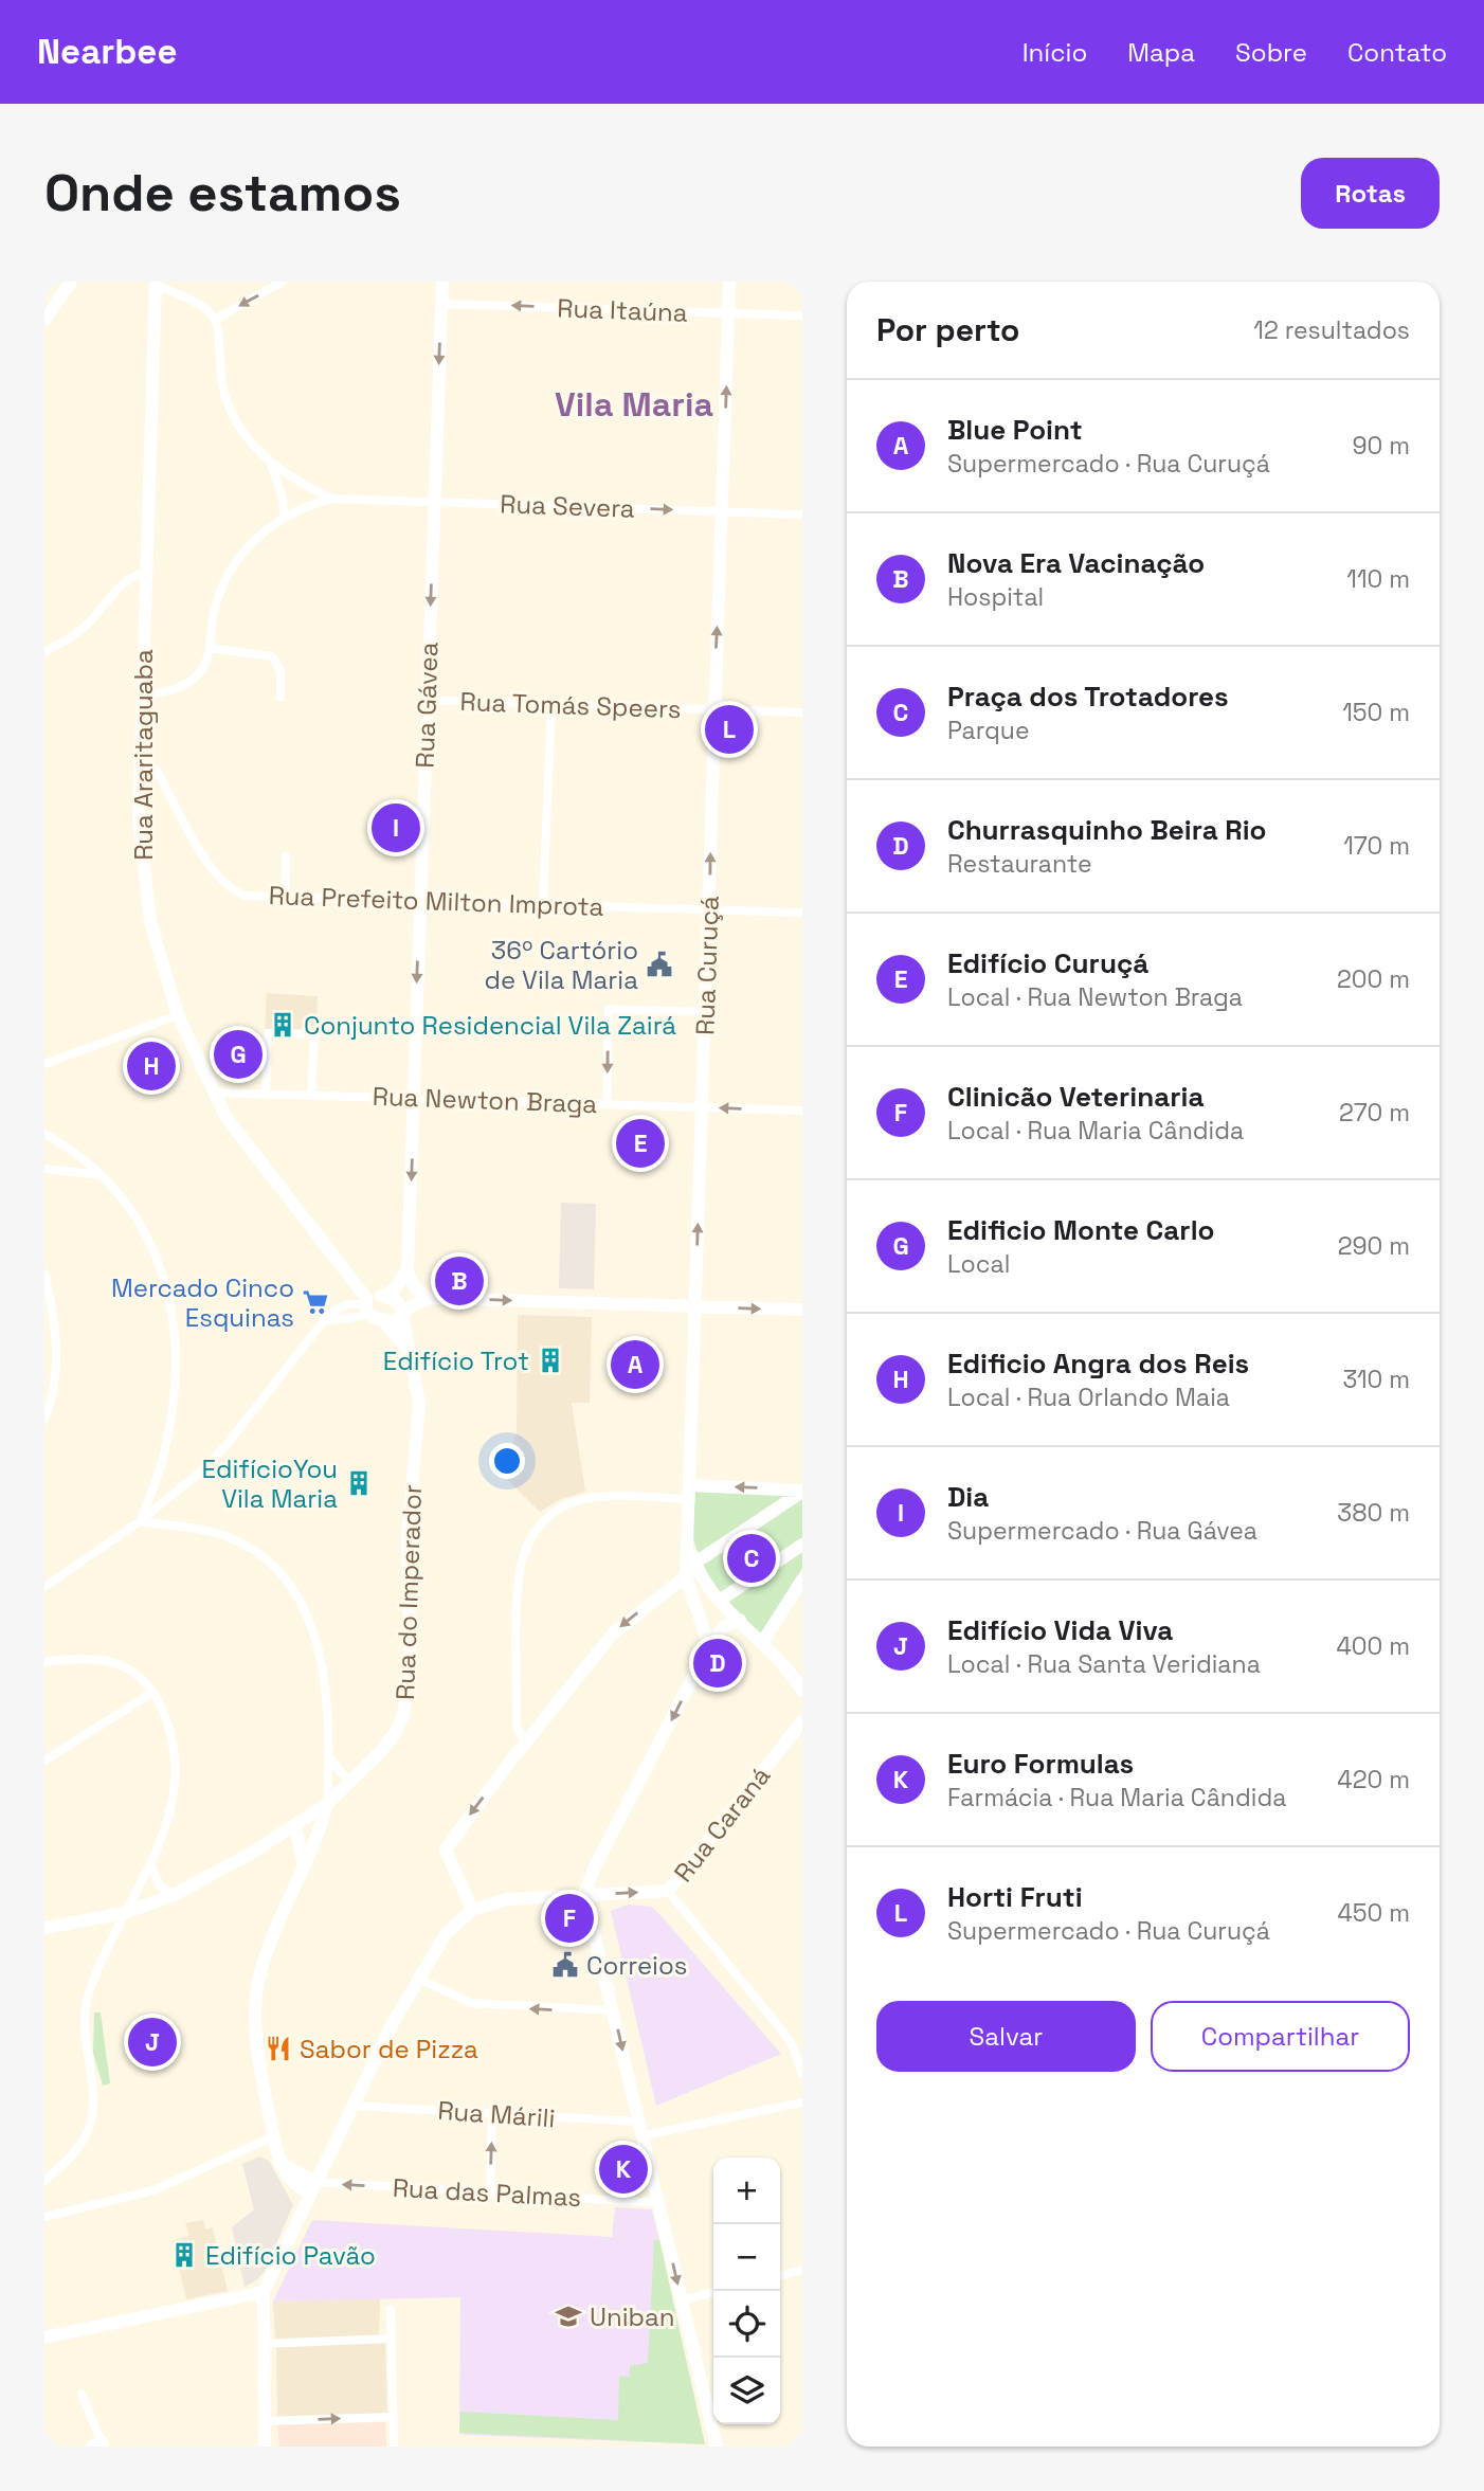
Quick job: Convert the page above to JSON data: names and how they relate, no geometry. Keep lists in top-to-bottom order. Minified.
{"streets":{"street":["Rua Itaúna","Rua Severa","Rua Gávea","Rua Tomás Speers","Rua Araritaguaba","Rua Prefeito Milton Improta","Rua Curuçá","Rua Newton Braga","Rua do Imperador","Rua Caraná","Rua Márili","Rua das Palmas"]},"crossings":[["Rua Itaúna","Rua Gávea"],["Rua Itaúna","Rua Curuçá"],["Rua Severa","Rua Gávea"],["Rua Severa","Rua Curuçá"],["Rua Gávea","Rua Tomás Speers"],["Rua Gávea","Rua Prefeito Milton Improta"],["Rua Gávea","Rua Newton Braga"],["Rua Tomás Speers","Rua Curuçá"],["Rua Araritaguaba","Rua Prefeito Milton Improta"],["Rua Araritaguaba","Rua Newton Braga"],["Rua Araritaguaba","Rua do Imperador"],["Rua Prefeito Milton Improta","Rua Curuçá"],["Rua Curuçá","Rua Newton Braga"]],"one_way":["Rua Itaúna","Rua Severa","Rua Gávea","Rua Curuçá","Rua das Palmas"],"districts":["Vila Maria"],"places":{"public building":["36º Cartório de Vila Maria","Correios"],"building":["Conjunto Residencial Vila Zairá","Edifício Trot","EdifícioYou Vila Maria","Edifício Pavão"],"supermarket":["Mercado Cinco Esquinas"],"restaurant":["Sabor de Pizza"],"school or university":["Uniban"]},"page":{"header":"Nearbee","nav":["Início","Mapa","Sobre","Contato"],"buttons":["Rotas",["Salvar","Compartilhar"]],"title":"Onde estamos","heading":["Por perto","12 resultados"],"list":[{"mark":"A","name":"Blue Point","note":"Supermercado · Rua Curuçá","value":"90 m"},{"mark":"B","name":"Nova Era Vacinação","note":"Hospital","value":"110 m"},{"mark":"C","name":"Praça dos Trotadores","note":"Parque","value":"150 m"},{"mark":"D","name":"Churrasquinho Beira Rio","note":"Restaurante","value":"170 m"},{"mark":"E","name":"Edifício Curuçá","note":"Local · Rua Newton Braga","value":"200 m"},{"mark":"F","name":"Clinicão Veterinaria","note":"Local · Rua Maria Cândida","value":"270 m"},{"mark":"G","name":"Edificio Monte Carlo","note":"Local","value":"290 m"},{"mark":"H","name":"Edificio Angra dos Reis","note":"Local · Rua Orlando Maia","value":"310 m"},{"mark":"I","name":"Dia","note":"Supermercado · Rua Gávea","value":"380 m"},{"mark":"J","name":"Edifício Vida Viva","note":"Local · Rua Santa Veridiana","value":"400 m"},{"mark":"K","name":"Euro Formulas","note":"Farmácia · Rua Maria Cândida","value":"420 m"},{"mark":"L","name":"Horti Fruti","note":"Supermercado · Rua Curuçá","value":"450 m"}],"pins":["L","I","G","H","E","B","A","C","D","F","J","K"],"map_buttons":["+","−"]}}
